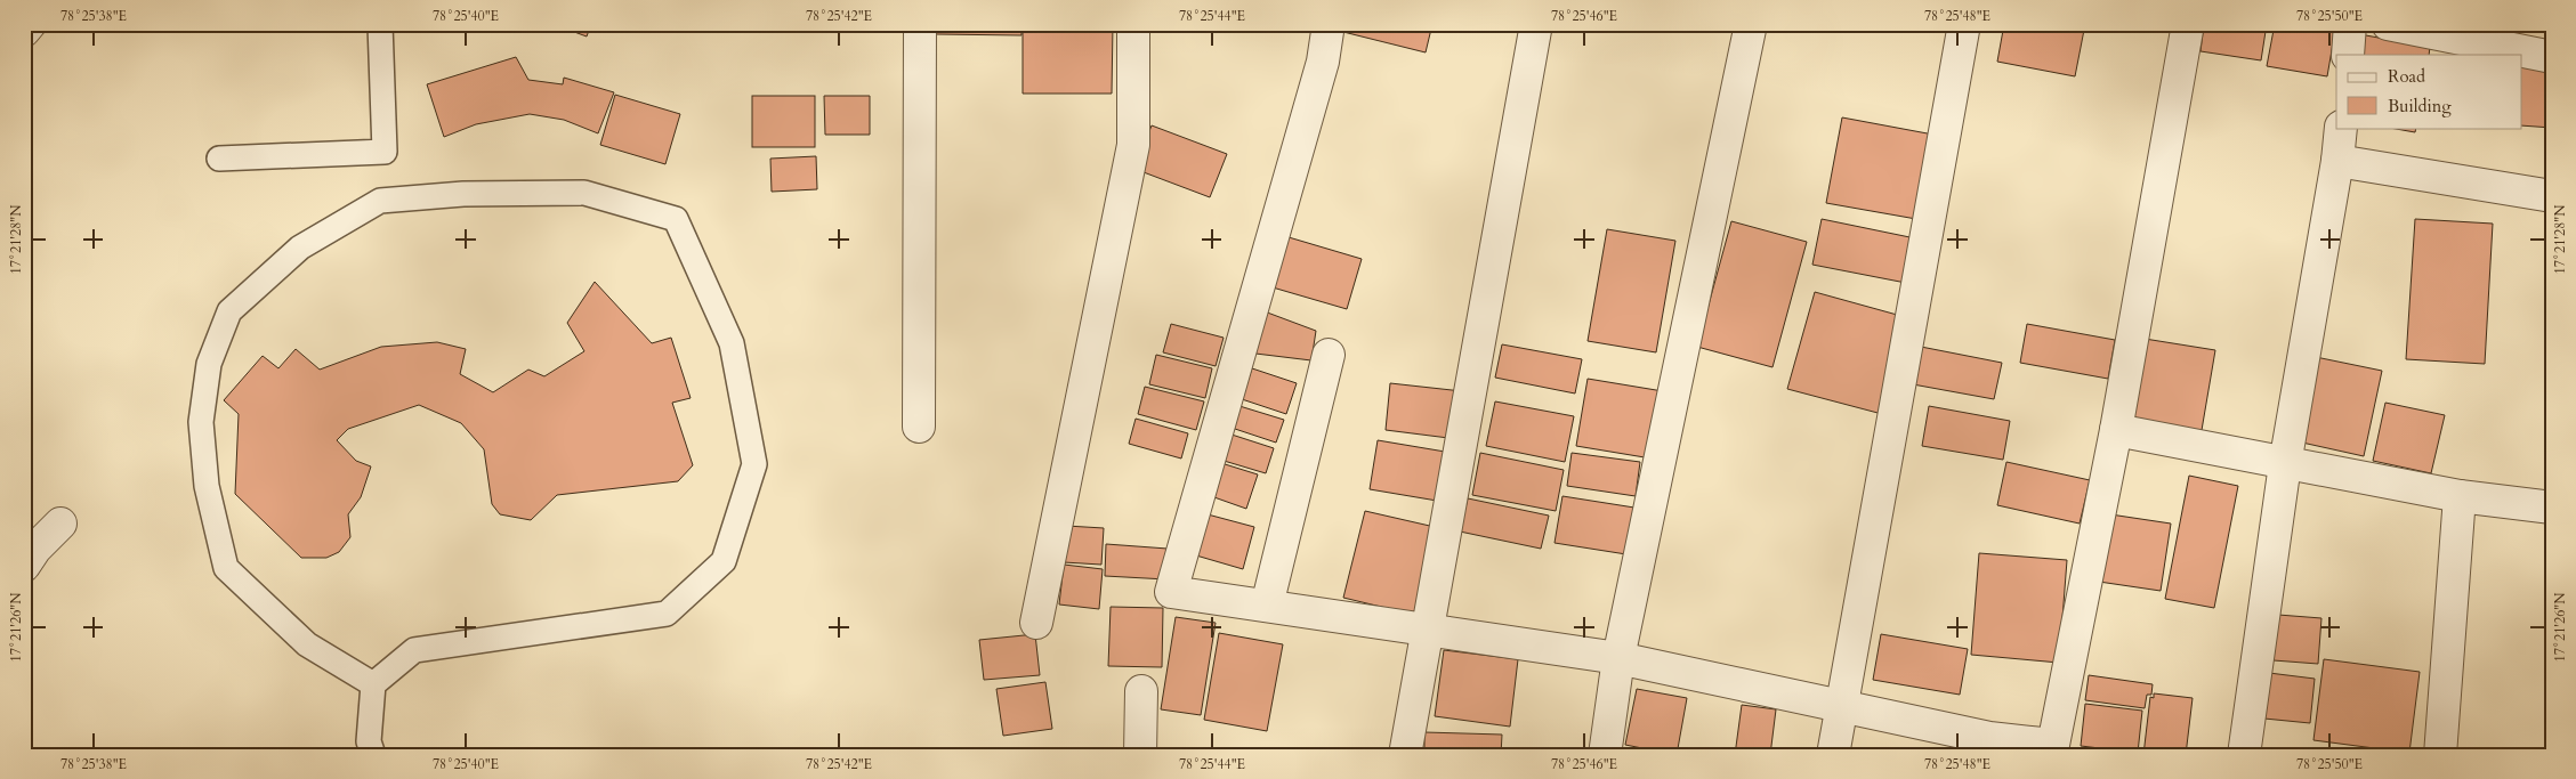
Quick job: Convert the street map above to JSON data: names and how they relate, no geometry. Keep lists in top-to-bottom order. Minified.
{"legend":["Road","Building"],"coordinates":["78°25'38\"E","78°25'40\"E","78°25'42\"E","78°25'44\"E","78°25'46\"E","78°25'48\"E","78°25'50\"E","17°21'28\"N","17°21'26\"N"]}
